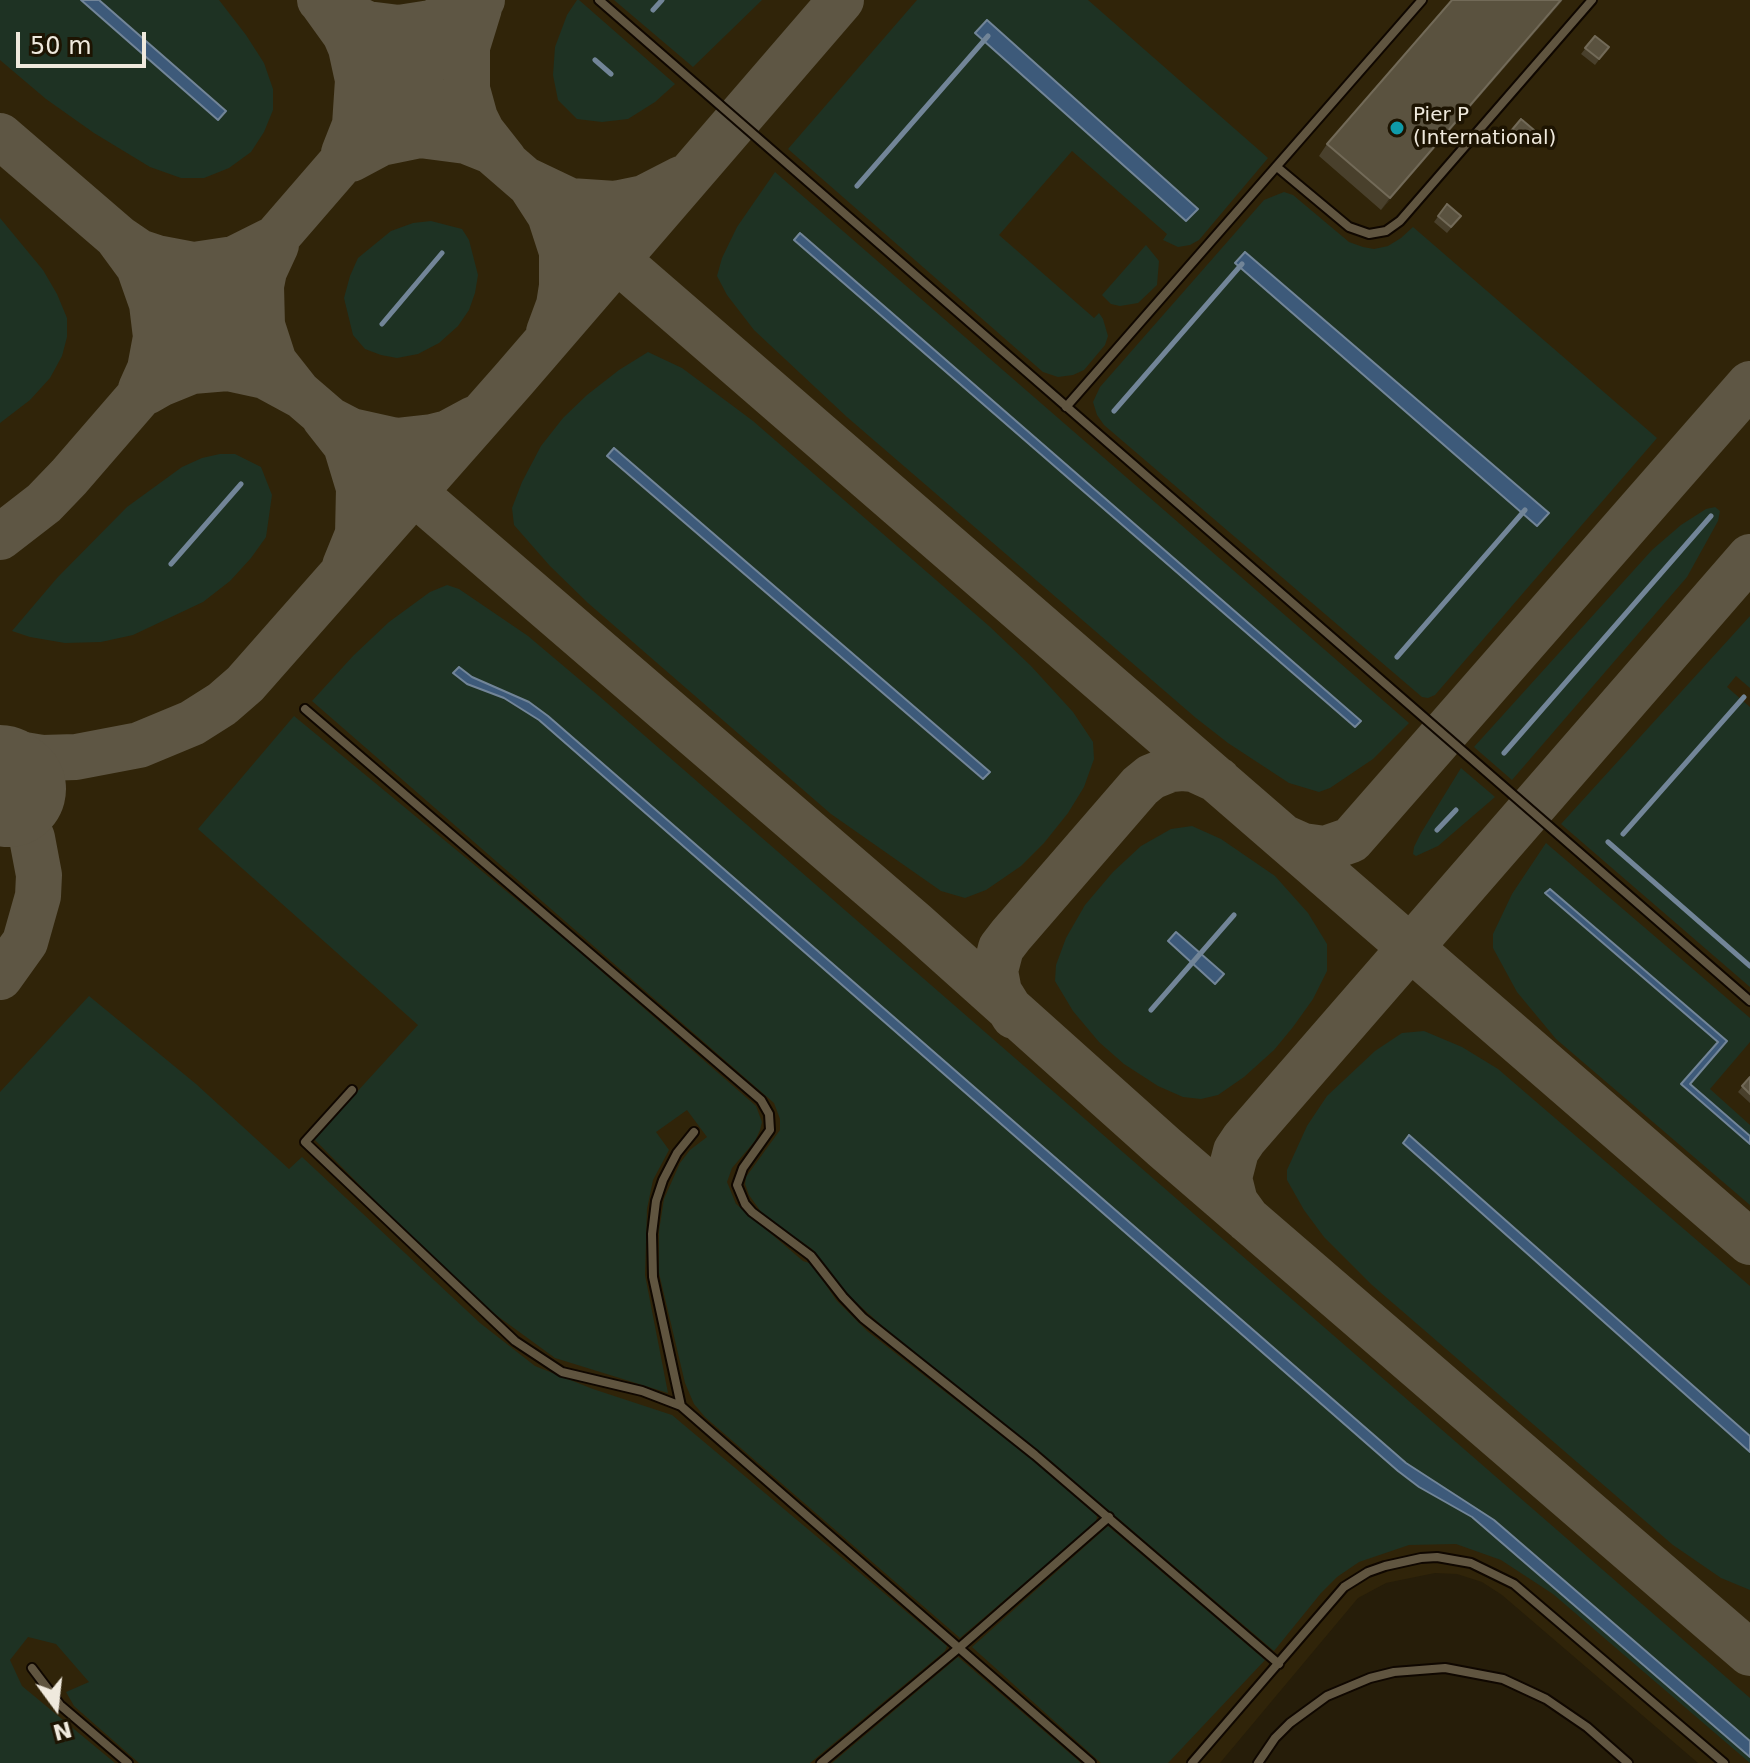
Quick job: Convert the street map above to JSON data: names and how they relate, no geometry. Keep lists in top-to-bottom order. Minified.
{"places":["Pier P (International)"],"scale_bar":"50 m","north":"bottom"}
